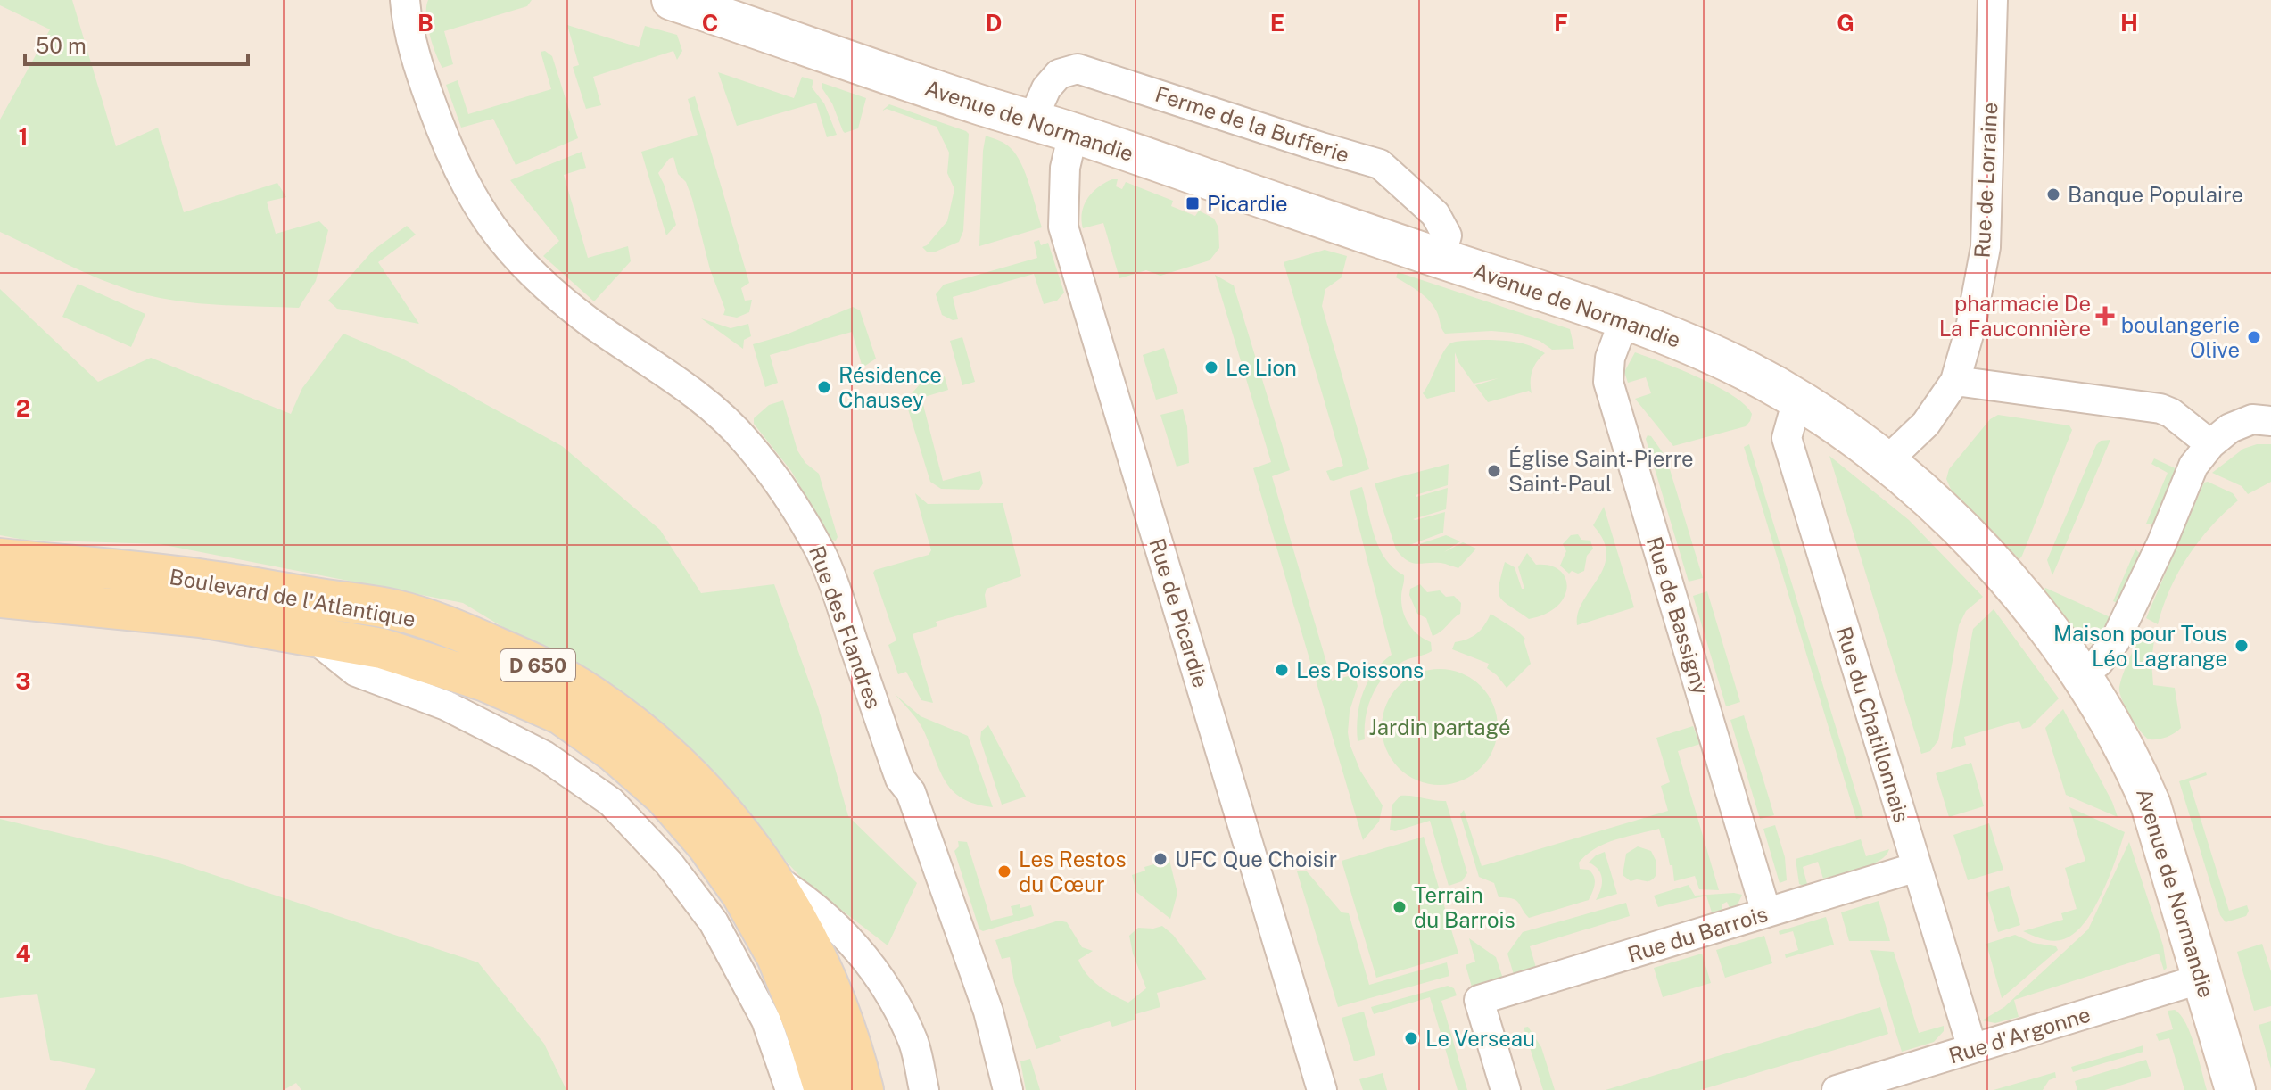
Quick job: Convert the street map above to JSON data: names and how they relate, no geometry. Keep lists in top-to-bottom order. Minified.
{"streets":{"main road":["Avenue de Normandie","Boulevard de l'Atlantique","D 650"],"street":["Ferme de la Bufferie","Rue de Lorraine","Rue de Picardie","Rue de Bassigny","Rue des Flandres","Rue du Chatillonnais","Rue du Barrois","Rue d'Argonne"]},"crossings":[["Avenue de Normandie","Ferme de la Bufferie"],["Avenue de Normandie","Rue de Lorraine"],["Avenue de Normandie","Rue de Picardie"],["Avenue de Normandie","Rue de Bassigny"],["Avenue de Normandie","Rue du Chatillonnais"],["Avenue de Normandie","Rue d'Argonne"],["Rue de Bassigny","Rue du Barrois"],["Rue du Chatillonnais","Rue du Barrois"],["Rue du Chatillonnais","Rue d'Argonne"]],"parks":["Jardin partagé"],"places":{"other":["Banque Populaire","boulangerie Olive","Le Lion","Résidence Chausey","Église Saint-Pierre Saint-Paul","Maison pour Tous Léo Lagrange","Les Poissons","UFC Que Choisir","Les Restos du Cœur","Terrain du Barrois","Le Verseau"],"transit":["Picardie"],"health":["pharmacie De La Fauconnière"]},"scale_bar":"50 m","grid":{"columns":["B","C","D","E","F","G","H"],"rows":["1","2","3","4"]}}
